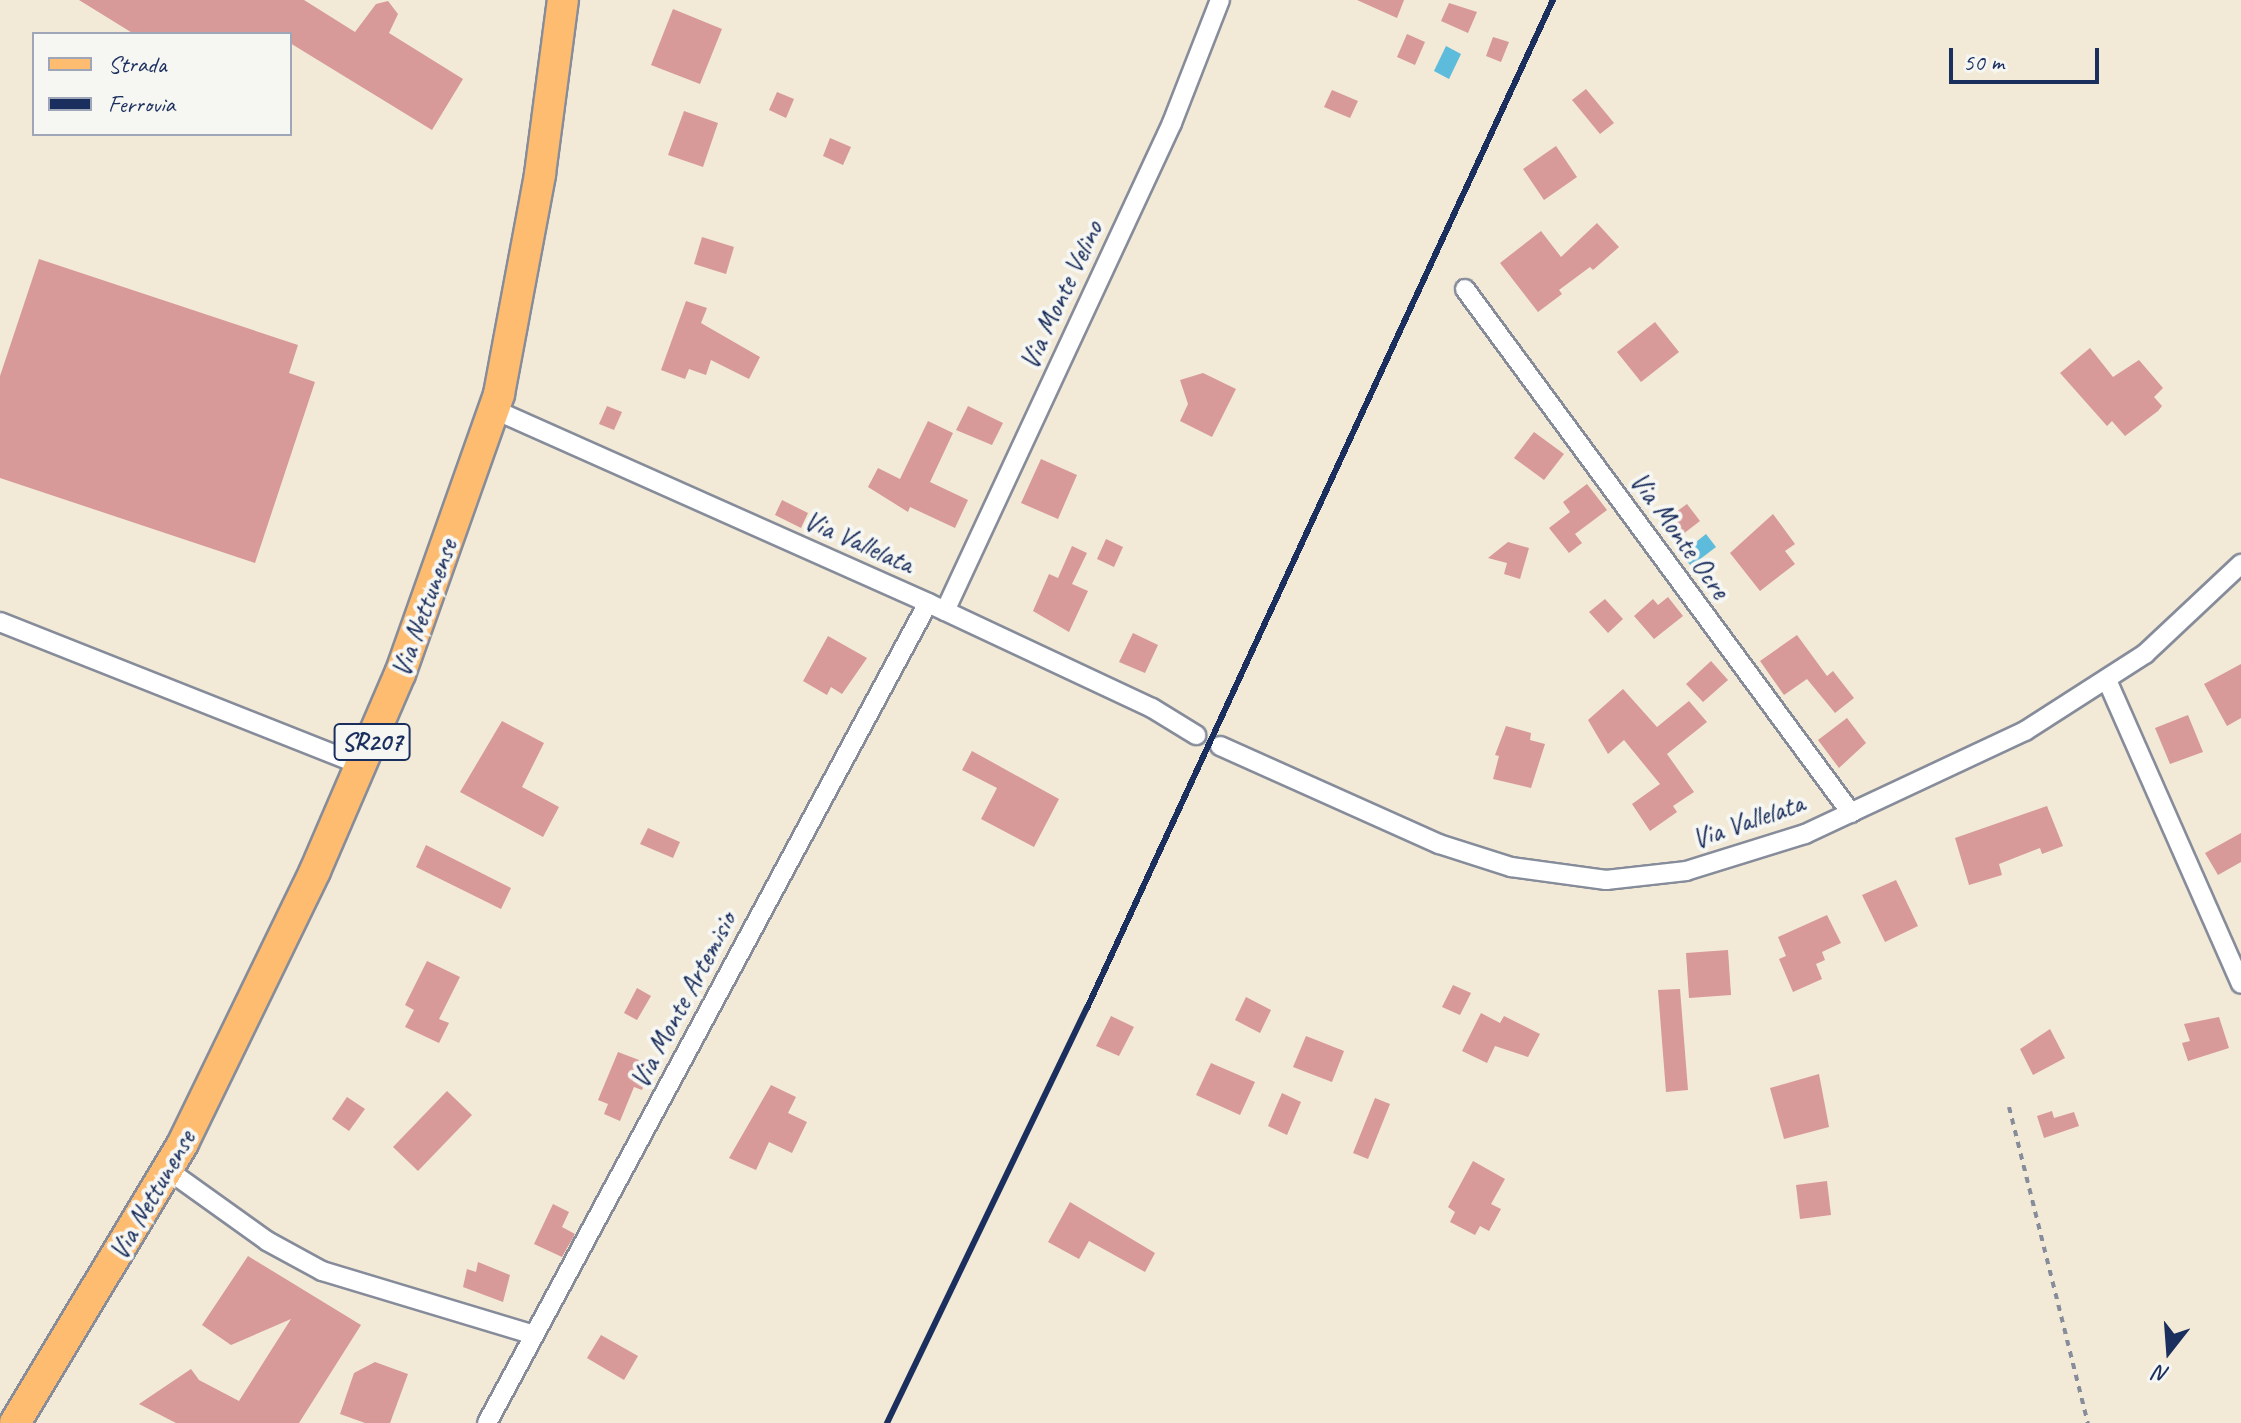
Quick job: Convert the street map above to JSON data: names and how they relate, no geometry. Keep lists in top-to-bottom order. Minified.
{"streets":{"main road":["Via Nettunense","SR207"],"street":["Via Monte Velino","Via Monte Ocre","Via Vallelata","Via Monte Artemisio"]},"crossings":[["Via Monte Velino","Via Vallelata"],["Via Monte Ocre","Via Vallelata"],["Via Vallelata","Via Nettunense"],["Via Vallelata","Via Monte Artemisio"]],"legend":["Strada","Ferrovia"],"scale_bar":"50 m","north":"bottom"}
